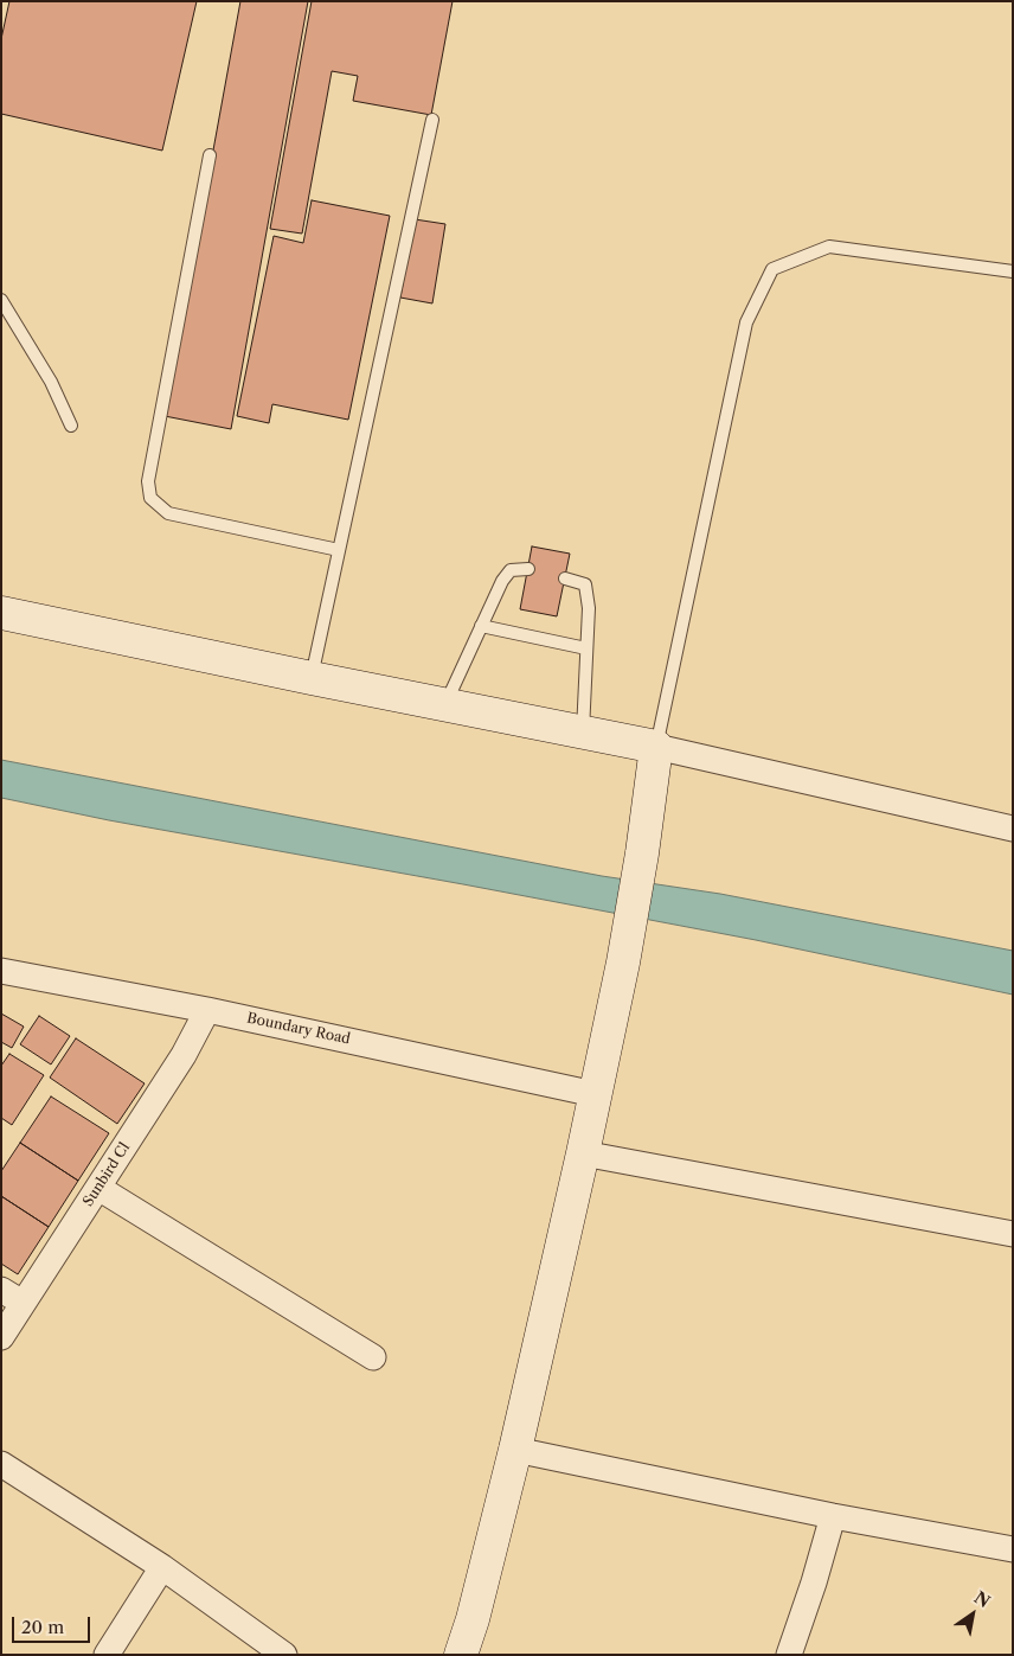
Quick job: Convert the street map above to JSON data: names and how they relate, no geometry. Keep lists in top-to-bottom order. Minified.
{"streets":{"street":["Boundary Road","Sunbird Cl"]},"crossings":[["Boundary Road","Sunbird Cl"]],"scale_bar":"20 m","north":"top right"}
